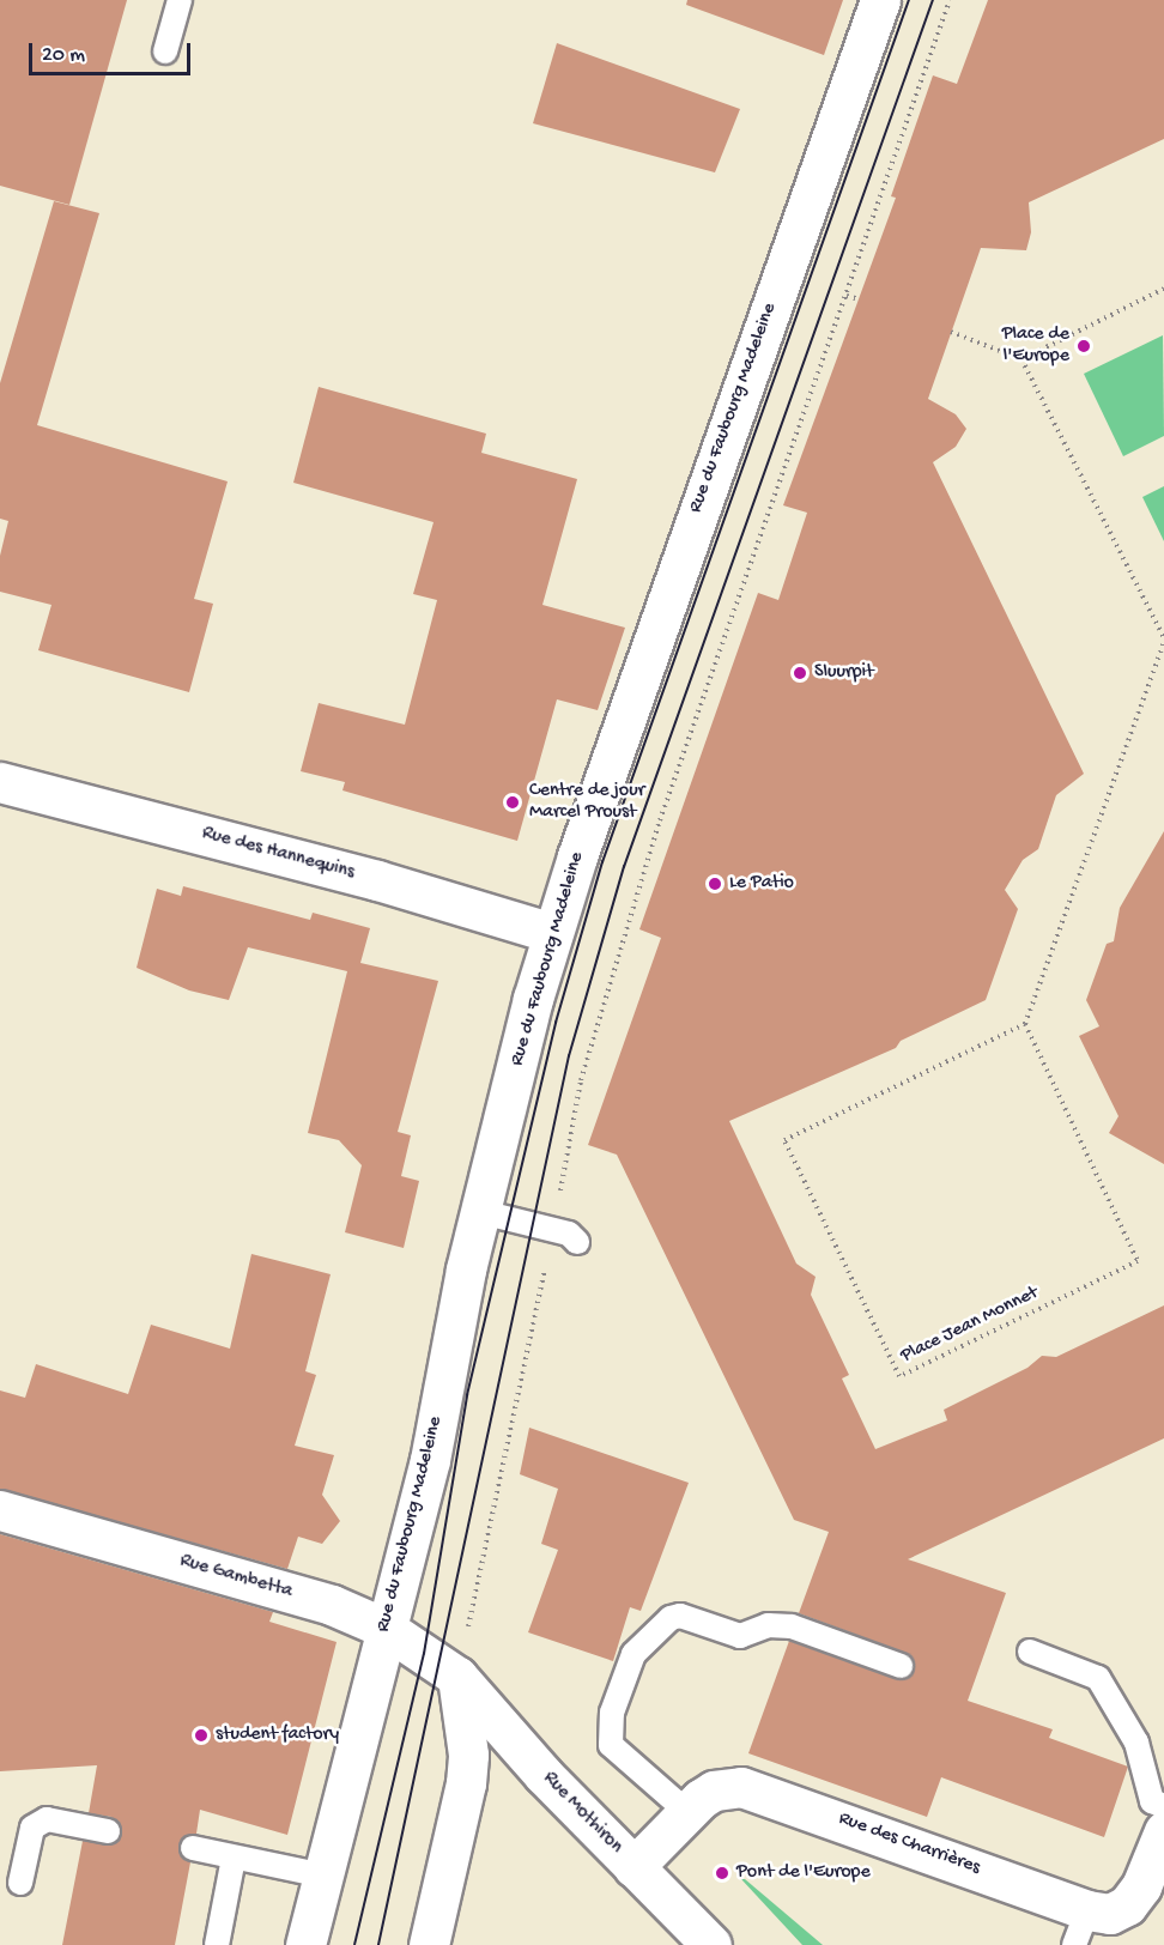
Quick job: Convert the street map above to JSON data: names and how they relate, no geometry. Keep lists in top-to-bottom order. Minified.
{"streets":{"street":["Rue du Faubourg Madeleine","Rue des Hannequins","Rue Gambetta","Rue Mothiron","Rue des Charrières"],"path":["Place Jean Monnet"]},"crossings":[["Rue du Faubourg Madeleine","Rue des Hannequins"],["Rue du Faubourg Madeleine","Rue Gambetta"],["Rue Gambetta","Rue Mothiron"],["Rue Mothiron","Rue des Charrières"]],"places":["Place de l'Europe","Sluurpit","Centre de jour Marcel Proust","Le Patio","student factory","Pont de l'Europe"],"scale_bar":"20 m"}
